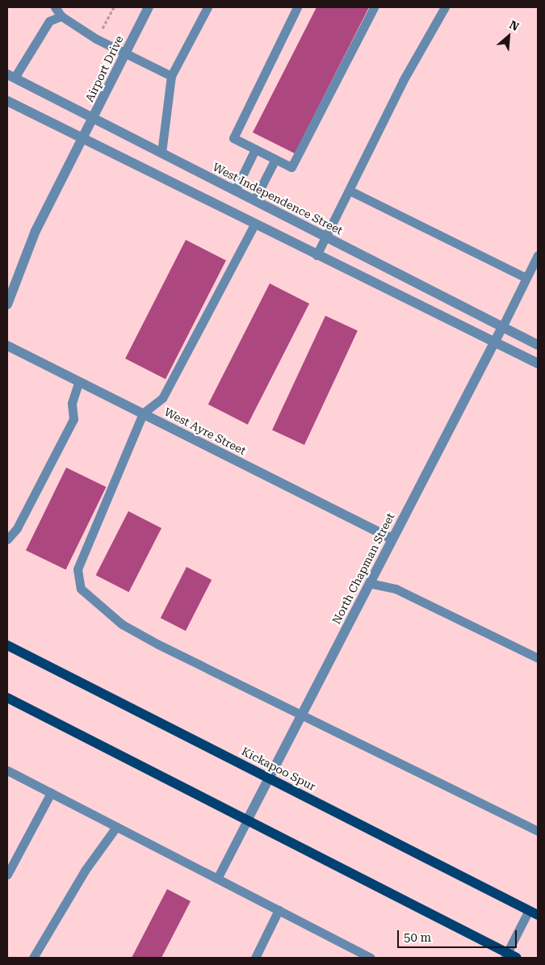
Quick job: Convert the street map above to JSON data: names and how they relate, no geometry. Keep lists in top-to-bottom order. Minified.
{"streets":{"main road":["Kickapoo Spur"],"street":["Airport Drive","West Independence Street","West Ayre Street","North Chapman Street"]},"crossings":[["Airport Drive","West Independence Street"],["West Independence Street","North Chapman Street"],["West Ayre Street","North Chapman Street"],["North Chapman Street","Kickapoo Spur"]],"scale_bar":"50 m","north":"top right"}
